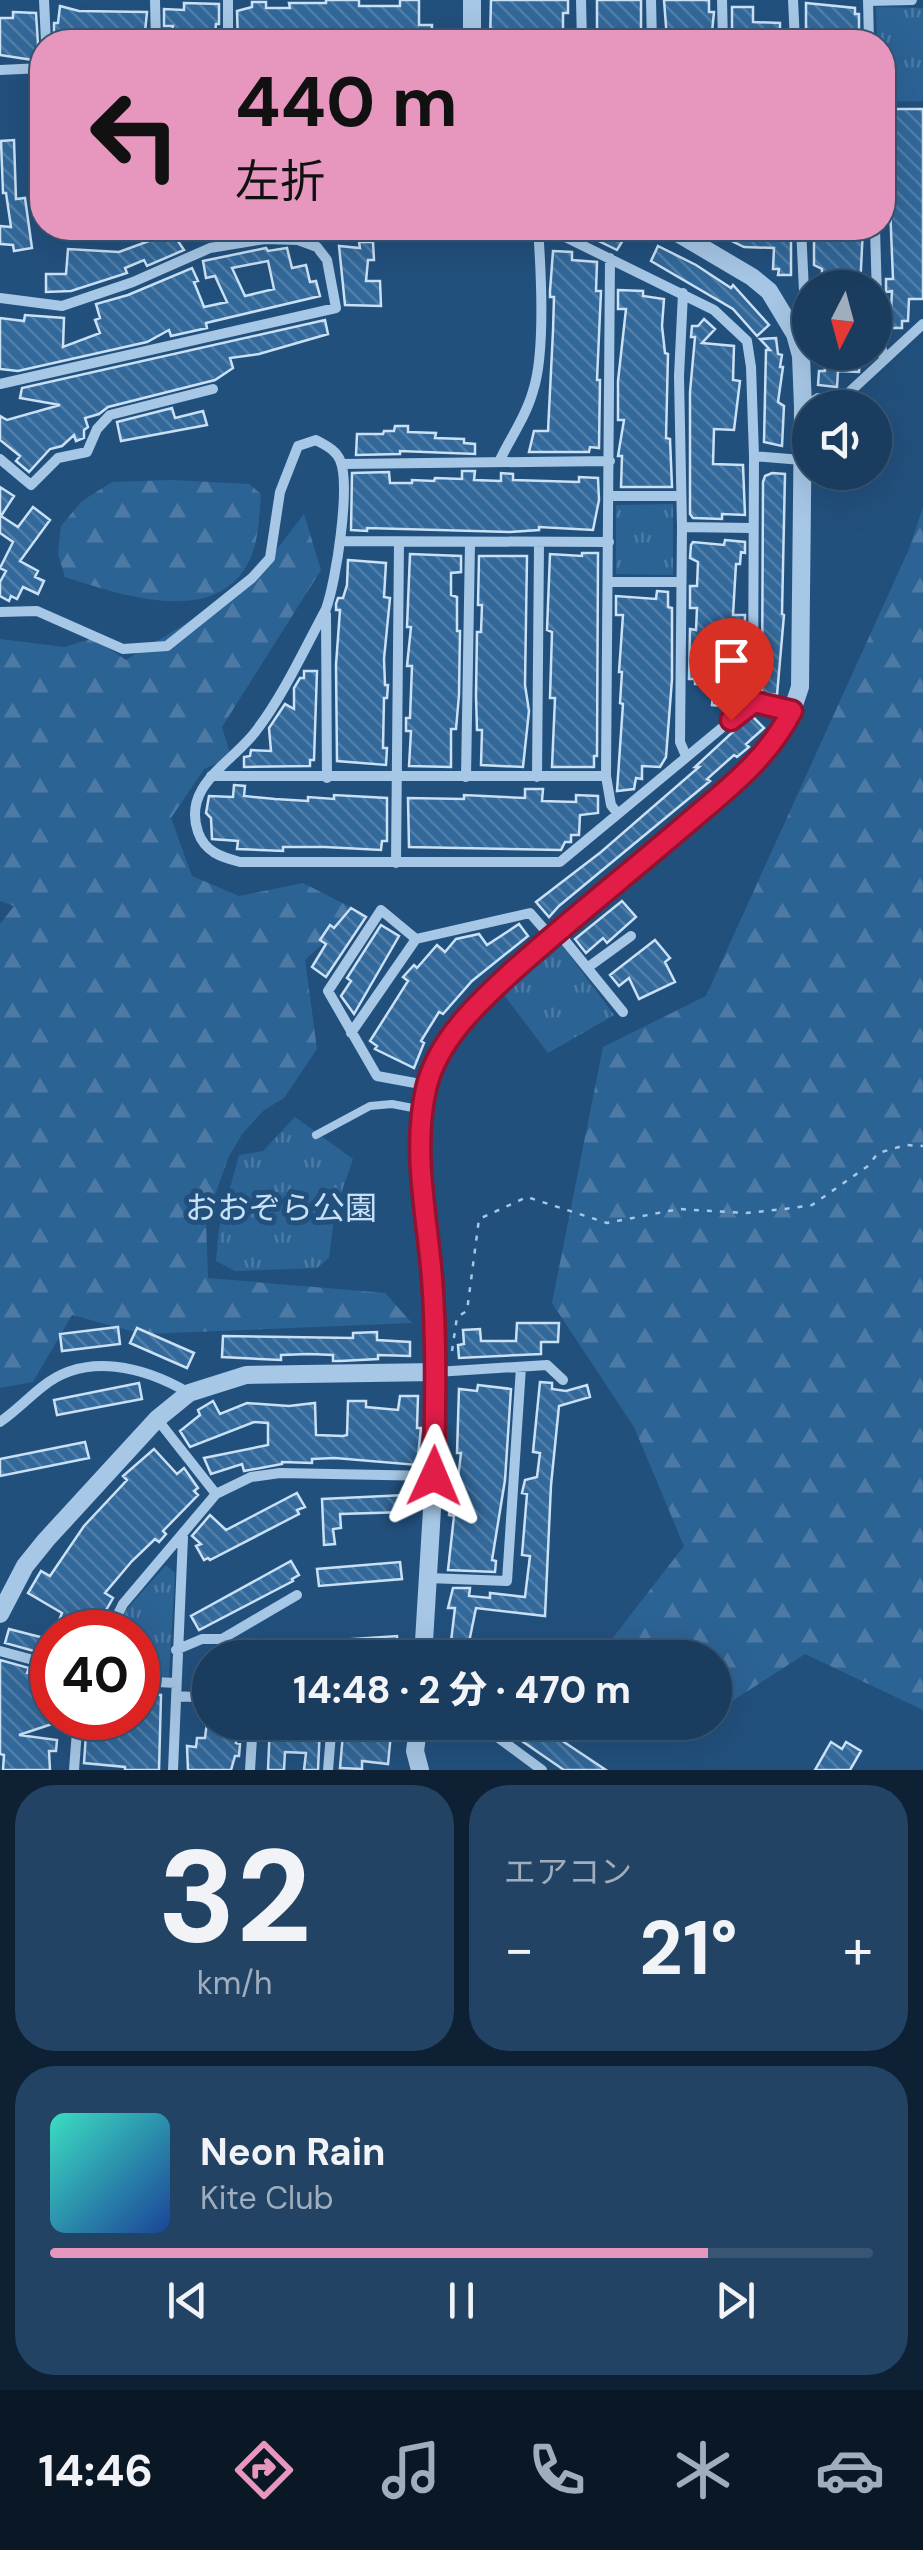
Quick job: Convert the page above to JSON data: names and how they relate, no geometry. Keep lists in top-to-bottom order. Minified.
{"parks":["おおぞら公園"],"north":"bottom","page":{"turn":["440 m","左折"],"limit":"40","trip":"14:48 · 2 分 · 470 m","tile":[["32","km/h"],"エアコン"],"heat":["−","21°","+"],"song":["Neon Rain","Kite Club"],"tabs":"14:46"}}
